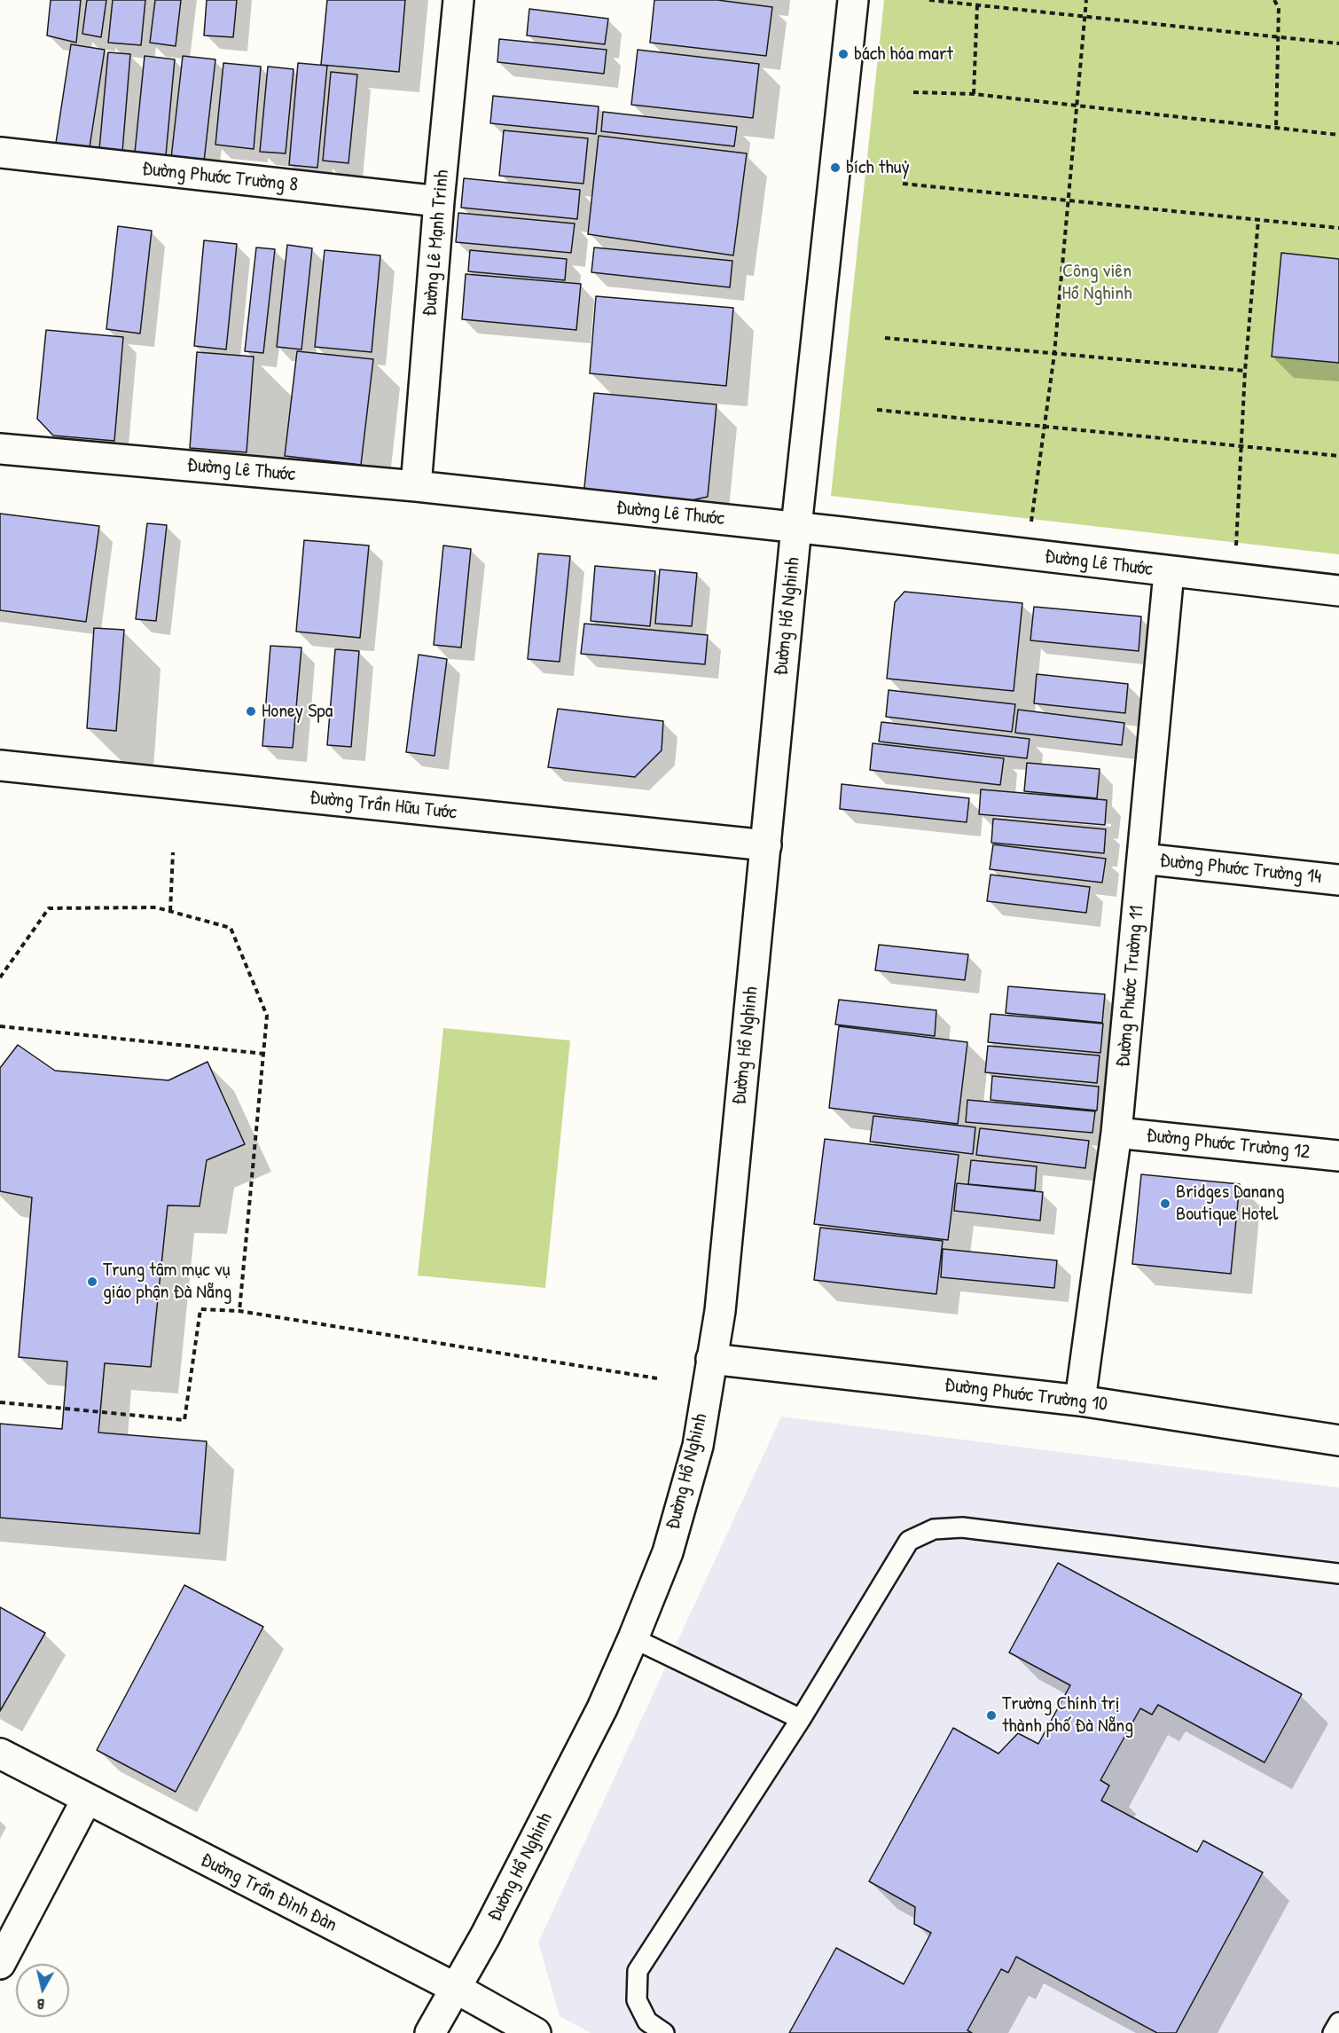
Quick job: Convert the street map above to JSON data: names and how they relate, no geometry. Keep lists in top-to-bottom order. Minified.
{"streets":{"street":["Đường Phước Trường 8","Đường Lê Mạnh Trinh","Đường Lê Thước","Đường Hồ Nghinh","Đường Trần Hữu Tước","Đường Phước Trường 14","Đường Phước Trường 11","Đường Phước Trường 12","Đường Phước Trường 10","Đường Trần Đình Đàn"]},"crossings":[["Đường Phước Trường 8","Đường Lê Mạnh Trinh"],["Đường Lê Mạnh Trinh","Đường Lê Thước"],["Đường Lê Thước","Đường Hồ Nghinh"],["Đường Lê Thước","Đường Phước Trường 11"],["Đường Hồ Nghinh","Đường Trần Hữu Tước"],["Đường Hồ Nghinh","Đường Phước Trường 10"],["Đường Hồ Nghinh","Đường Trần Đình Đàn"],["Đường Phước Trường 14","Đường Phước Trường 11"],["Đường Phước Trường 11","Đường Phước Trường 12"],["Đường Phước Trường 11","Đường Phước Trường 10"]],"parks":["Công viên Hồ Nghinh"],"places":["bách hóa mart","bích thuỷ","Honey Spa","Bridges Danang Boutique Hotel","Trung tâm mục vụ giáo phận Đà Nẵng","Trường Chính trị thành phố Đà Nẵng"],"north":"bottom"}
